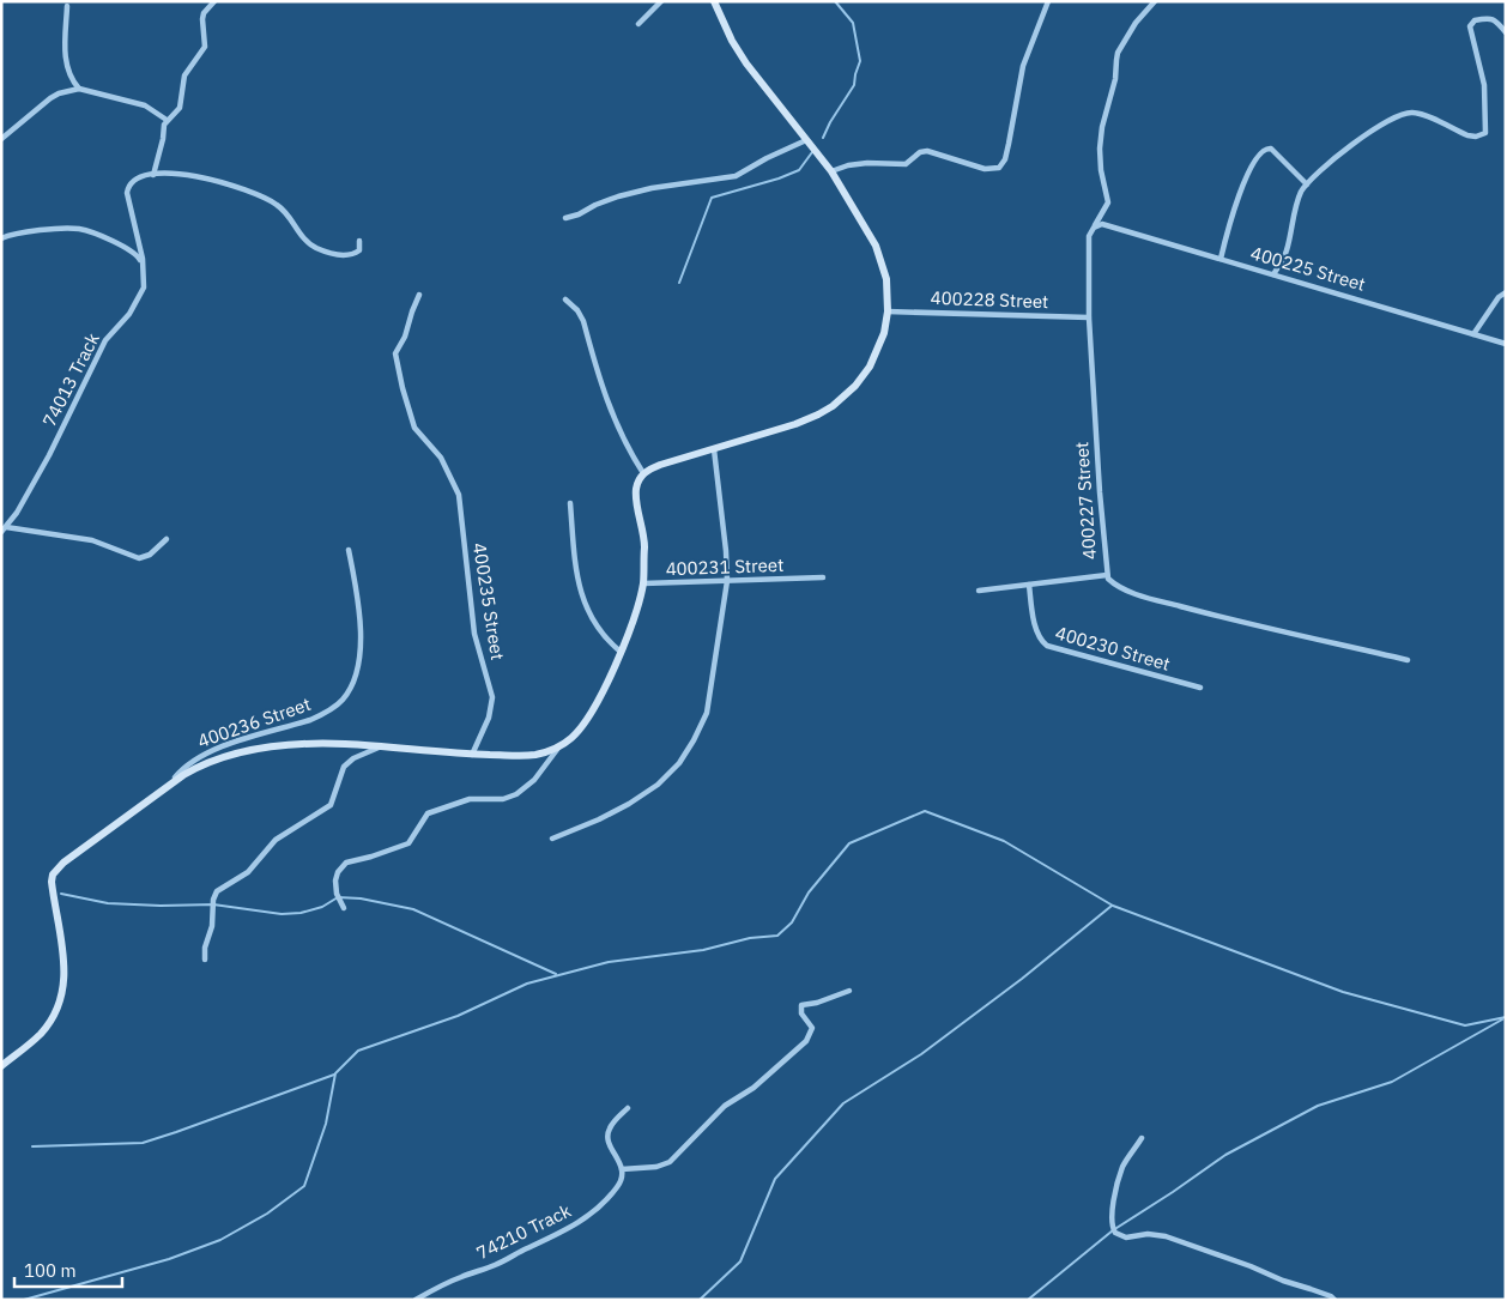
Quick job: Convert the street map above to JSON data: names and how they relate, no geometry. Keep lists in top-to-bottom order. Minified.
{"streets":{"street":["400225 Street","400228 Street","74013 Track","400227 Street","400231 Street","400235 Street","400230 Street","400236 Street","74210 Track"]},"crossings":[["400225 Street","400227 Street"],["400228 Street","400227 Street"]],"scale_bar":"100 m"}
